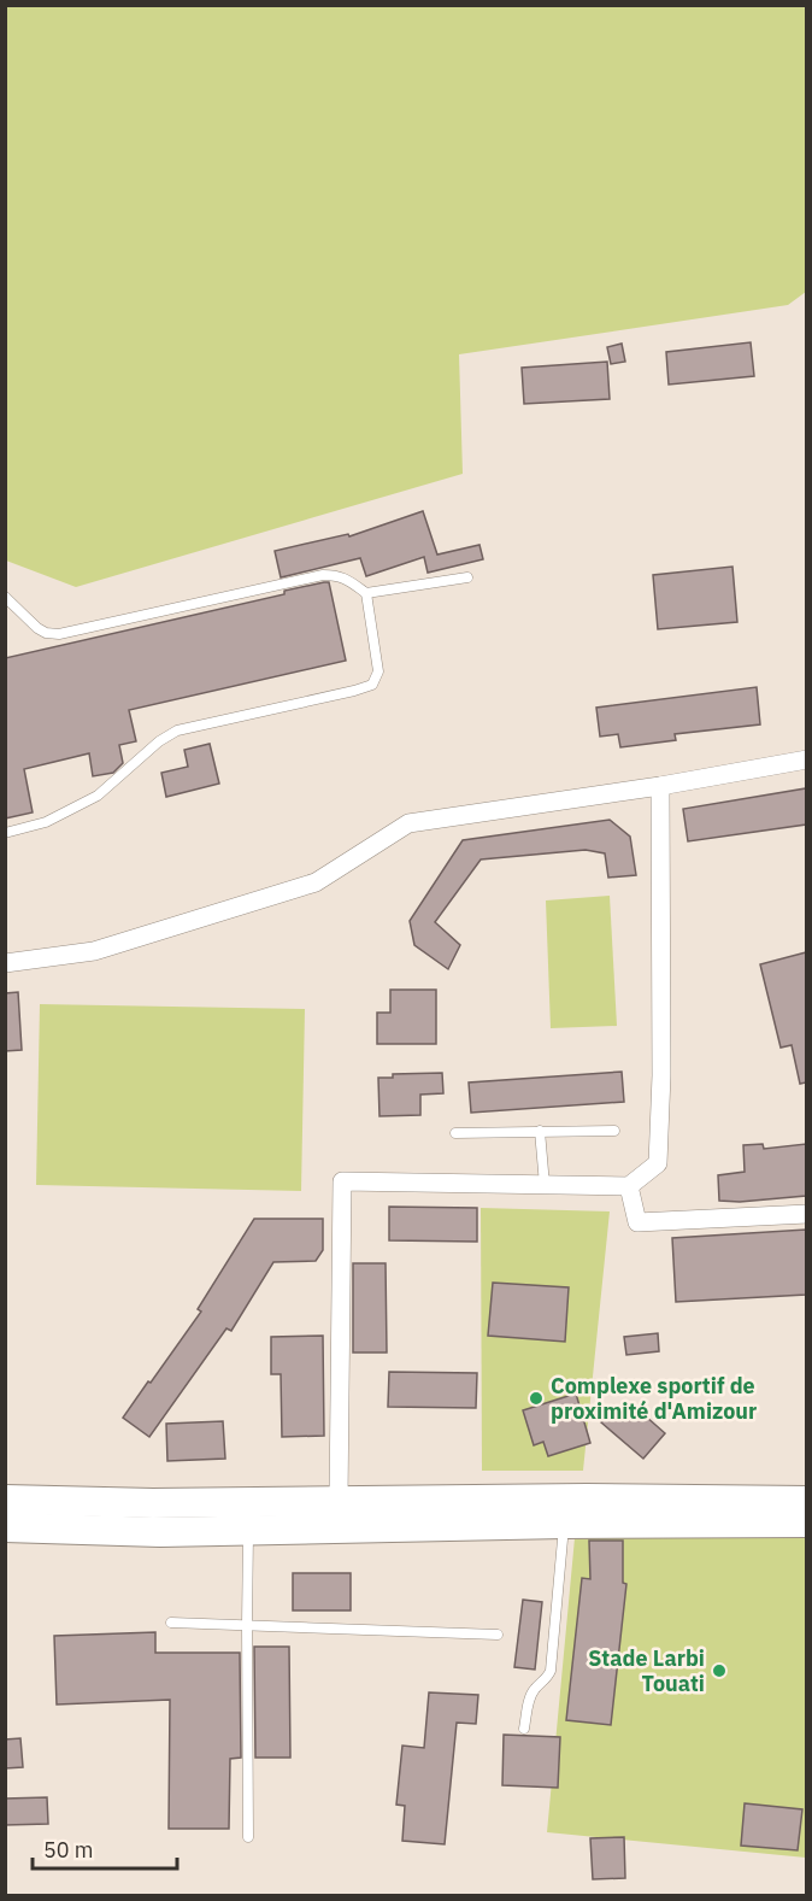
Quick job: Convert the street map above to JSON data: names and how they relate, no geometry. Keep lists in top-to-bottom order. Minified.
{"places":["Complexe sportif de proximité d'Amizour","Stade Larbi Touati"],"scale_bar":"50 m"}
